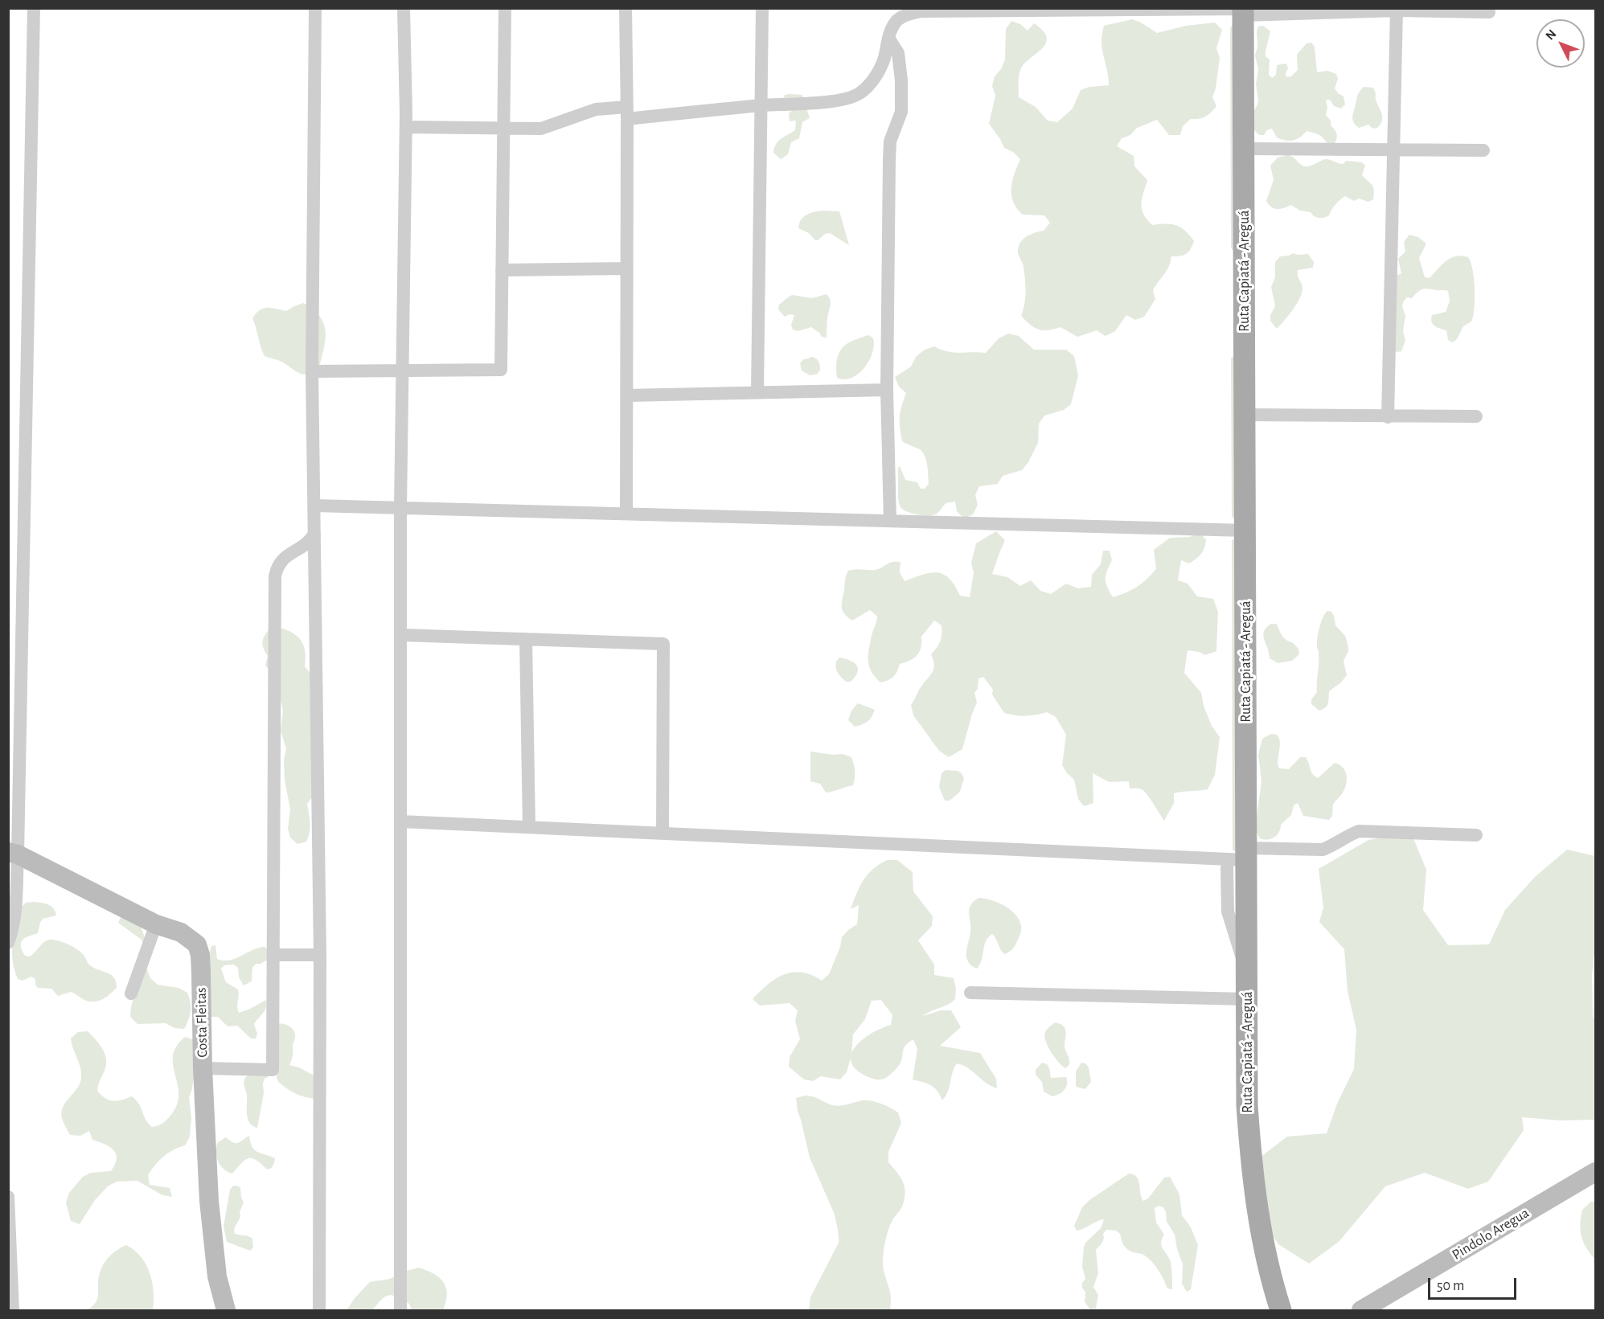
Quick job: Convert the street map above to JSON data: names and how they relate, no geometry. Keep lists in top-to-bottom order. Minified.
{"streets":{"main road":["Ruta Capiatá - Areguá","Costa Fleitas","Pindolo Aregua"]},"scale_bar":"50 m","north":"top left"}
